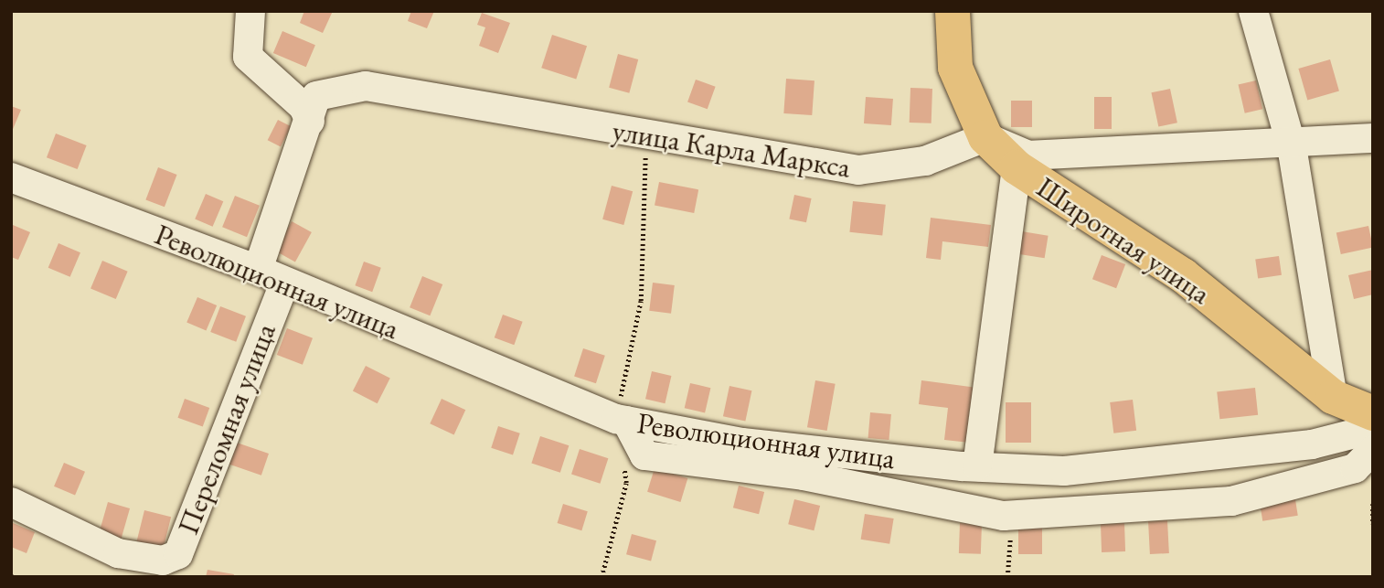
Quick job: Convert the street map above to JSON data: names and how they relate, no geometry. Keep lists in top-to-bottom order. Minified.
{"streets":{"main road":["Широтная улица"],"street":["улица Карла Маркса","Революционная улица","Переломная улица"]},"crossings":[["улица Карла Маркса","Широтная улица"],["Революционная улица","Переломная улица"]]}
